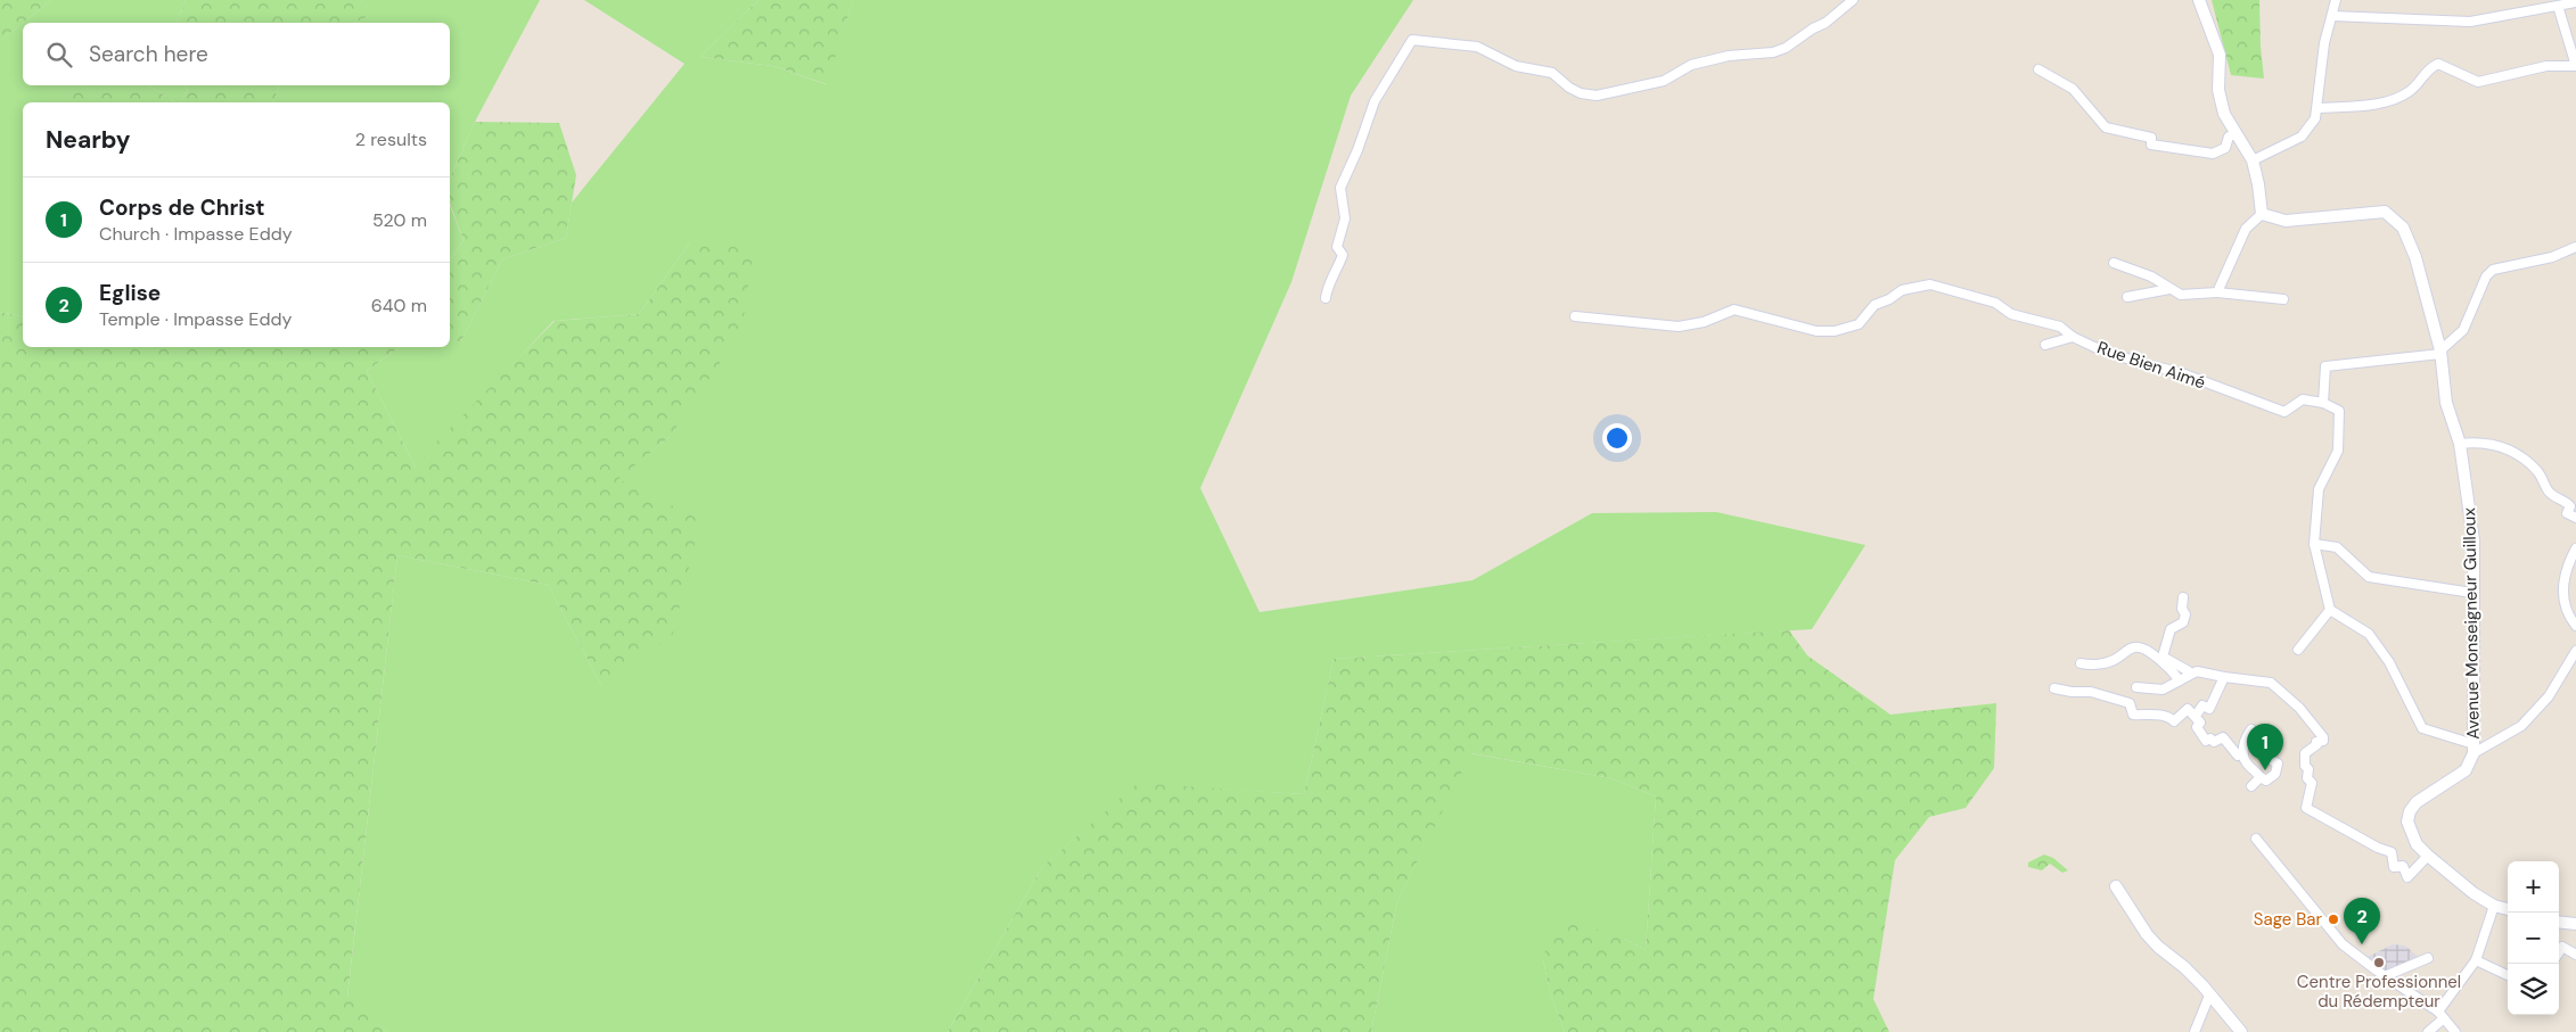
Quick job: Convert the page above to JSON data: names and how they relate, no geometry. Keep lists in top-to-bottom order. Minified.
{"streets":{"street":["Rue Bien Aimé","Avenue Monseigneur Guilloux"]},"places":["Sage Bar","Centre Professionnel du Rédempteur"],"page":{"search":"Search here","heading":["Nearby","2 results"],"list":[{"mark":"1","name":"Corps de Christ","note":"Church · Impasse Eddy","value":"520 m"},{"mark":"2","name":"Eglise","note":"Temple · Impasse Eddy","value":"640 m"}],"pins":["1","2"],"map_buttons":["+","−"]}}
